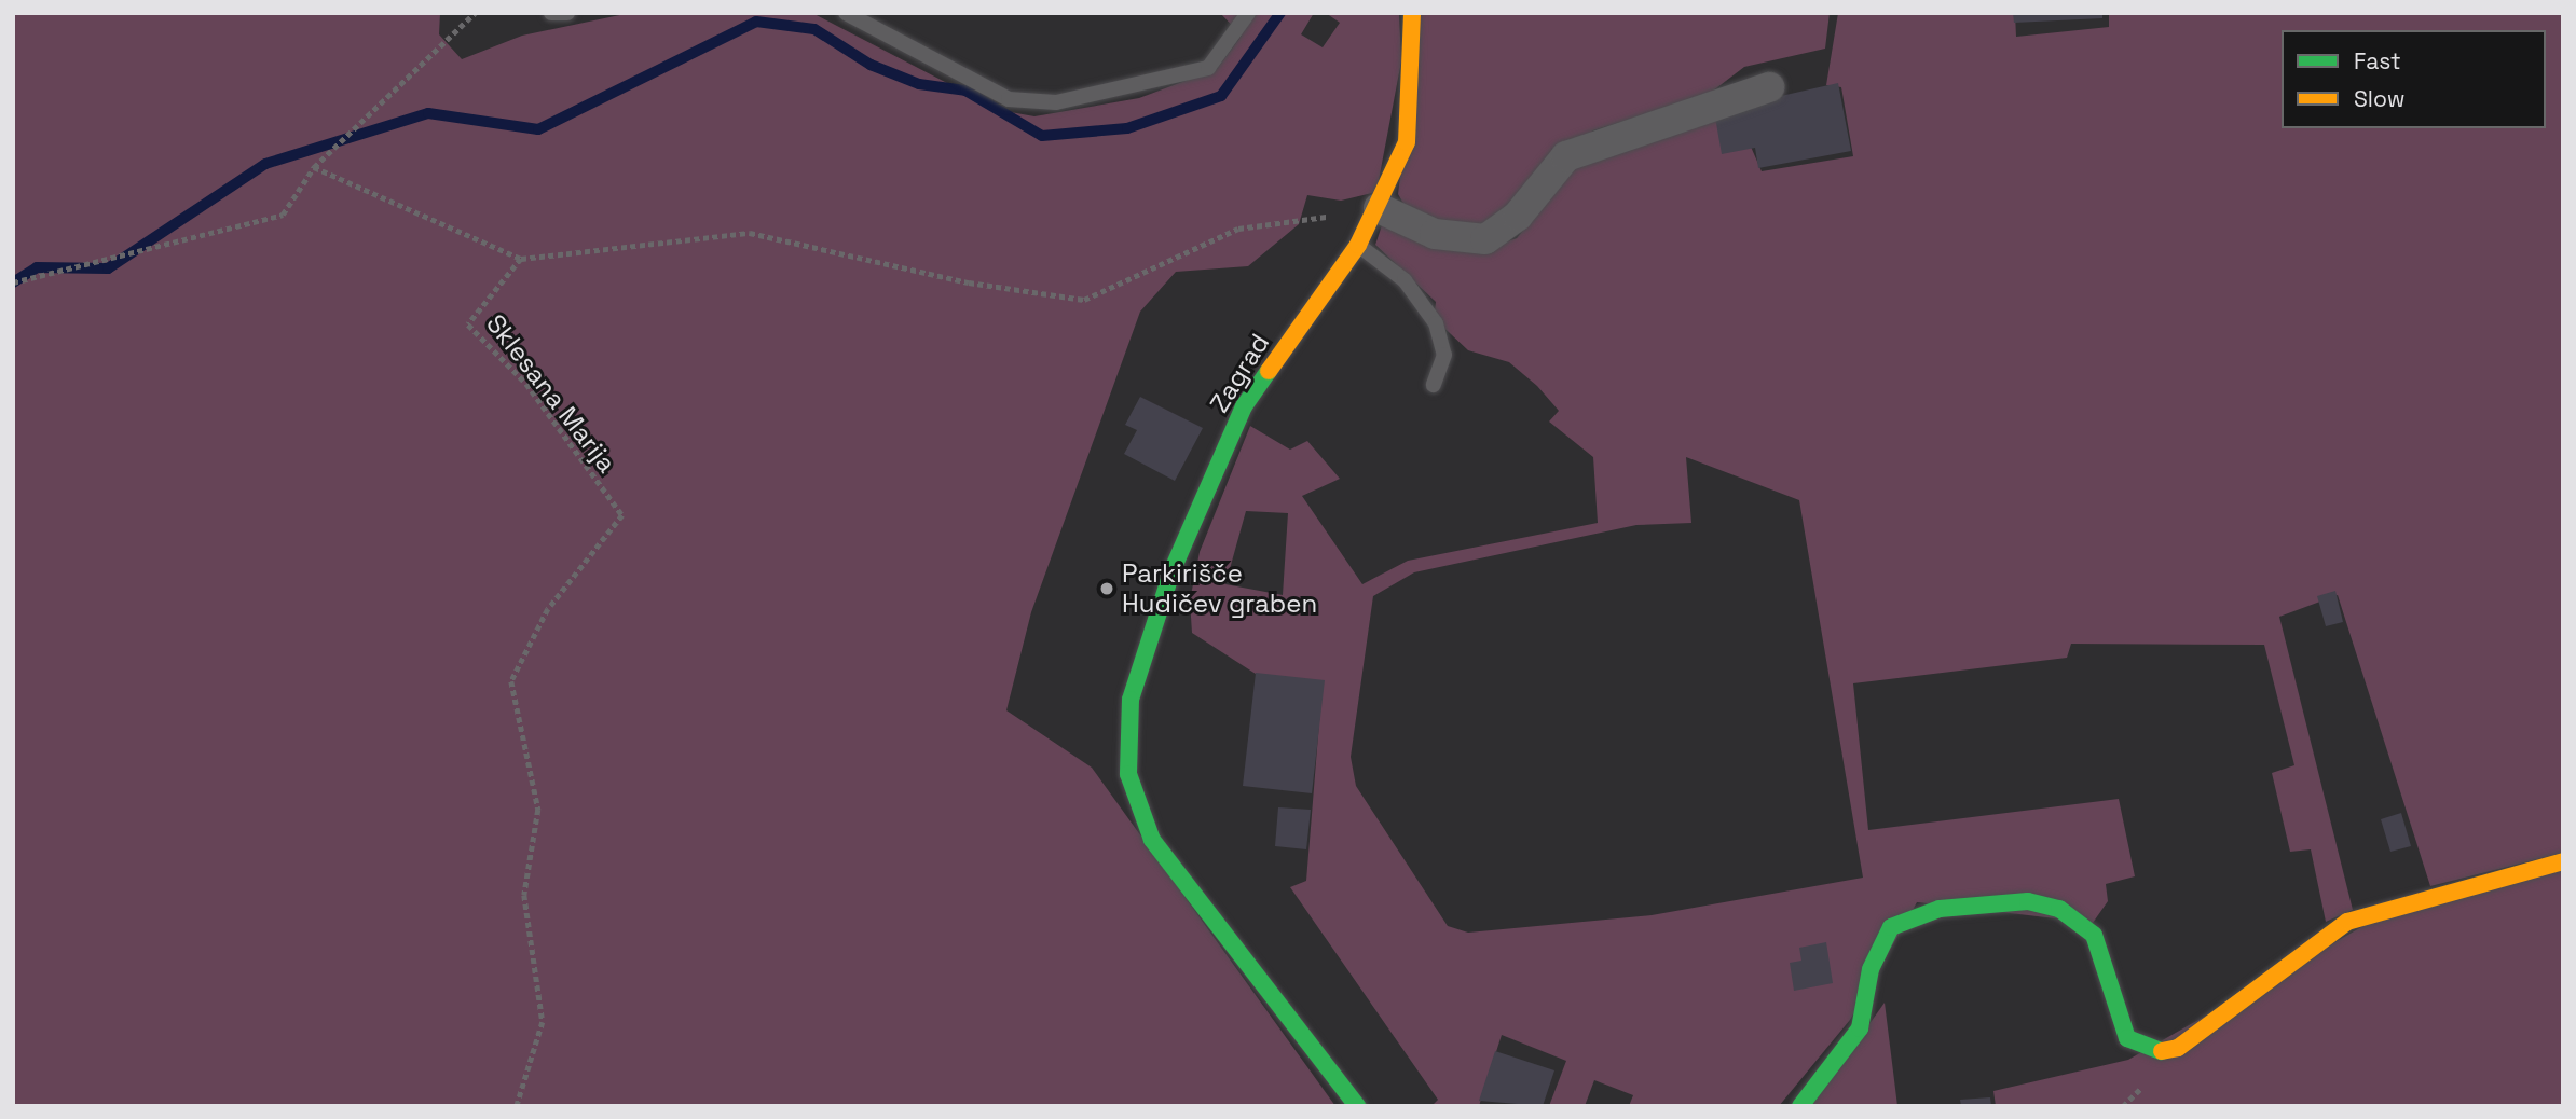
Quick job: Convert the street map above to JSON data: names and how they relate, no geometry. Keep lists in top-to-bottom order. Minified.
{"streets":{"street":["Zagrad"],"path":["Sklesana Marija"]},"places":["Parkirišče Hudičev graben"],"legend":["Fast","Slow"]}
